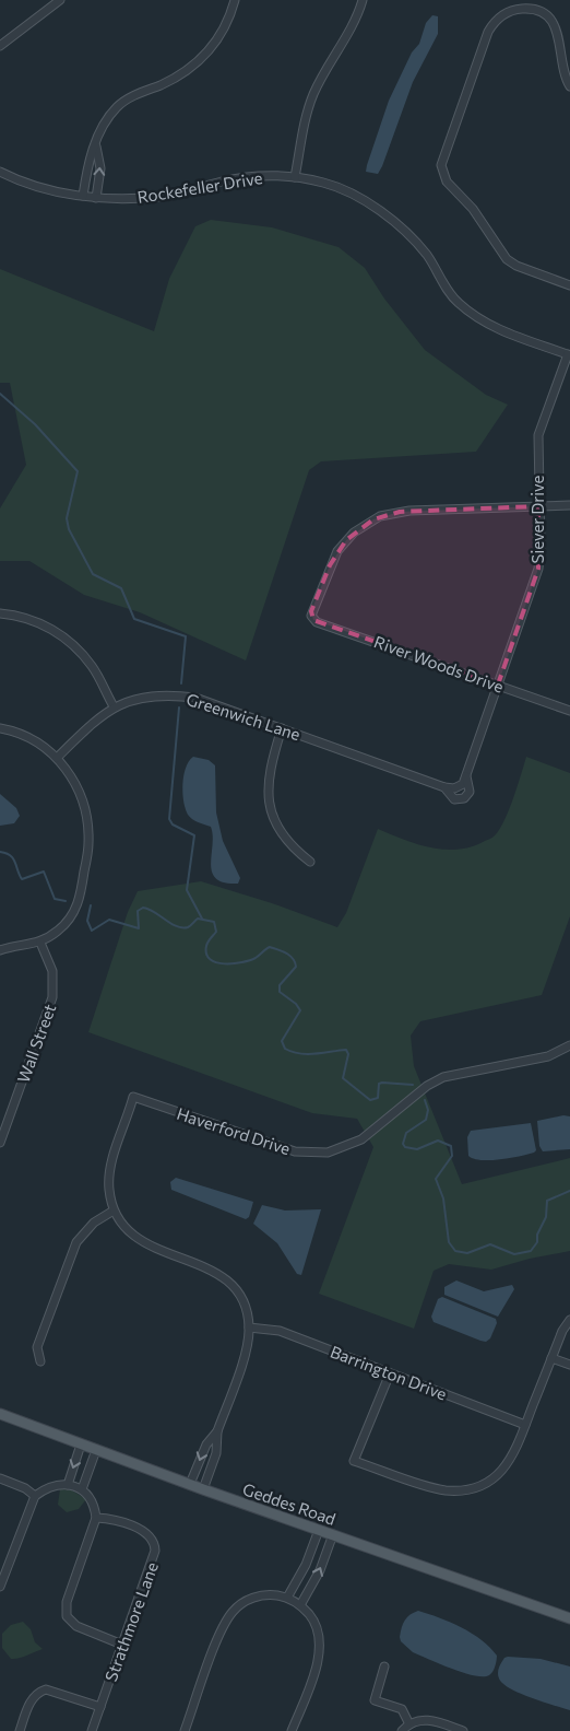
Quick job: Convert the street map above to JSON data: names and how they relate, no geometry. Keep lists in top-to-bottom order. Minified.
{"streets":{"main road":["Geddes Road"],"street":["Rockefeller Drive","Siever Drive","River Woods Drive","Greenwich Lane","Wall Street","Haverford Drive","Barrington Drive","Strathmore Lane"]},"crossings":[["Rockefeller Drive","Siever Drive"],["Siever Drive","River Woods Drive"],["Siever Drive","Greenwich Lane"]]}
